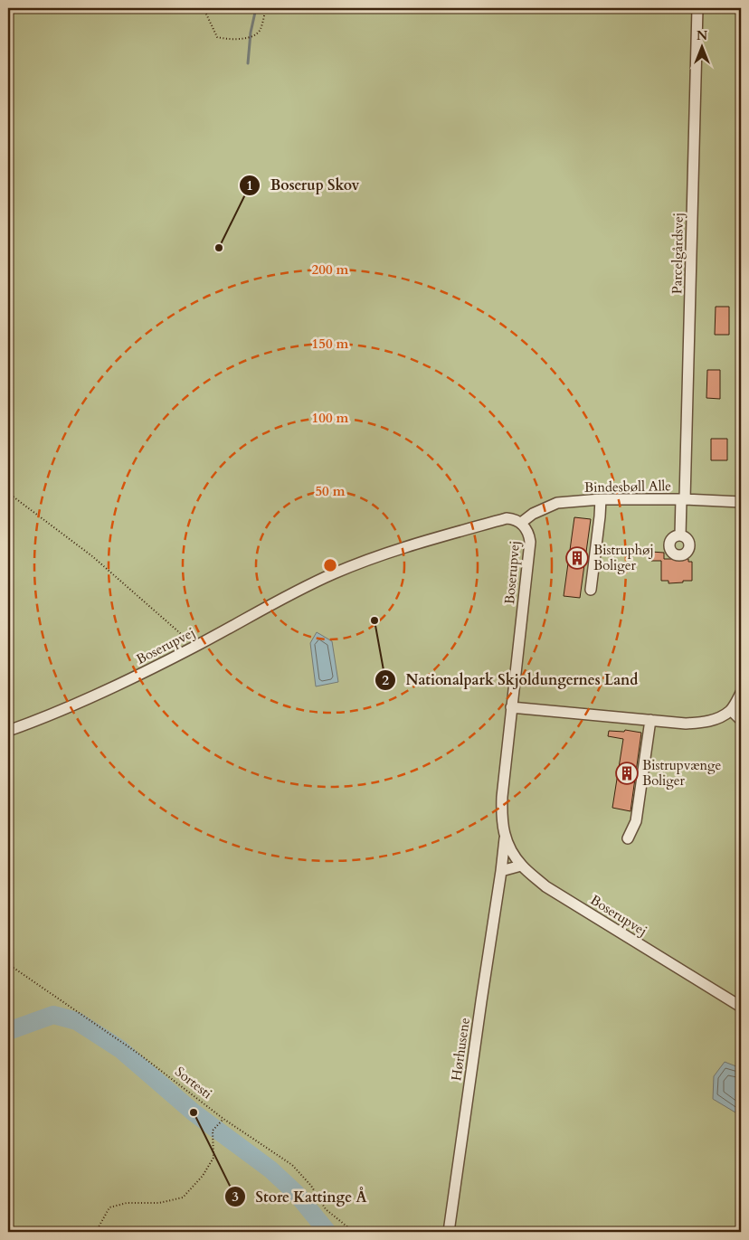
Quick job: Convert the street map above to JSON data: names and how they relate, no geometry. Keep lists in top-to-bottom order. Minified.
{"streets":{"street":["Parcelgårdsvej","Bindesbøll Alle","Boserupvej","Hørhusene"],"path":["Sortesti"]},"crossings":[["Parcelgårdsvej","Bindesbøll Alle"],["Bindesbøll Alle","Boserupvej"],["Boserupvej","Hørhusene"]],"places":{"other":["Boserup Skov","Nationalpark Skjoldungernes Land","Store Kattinge Å"],"building":["Bistruphøj Boliger","Bistrupvænge Boliger"]},"north":"top","rings":["200 m","150 m","100 m","50 m"]}
